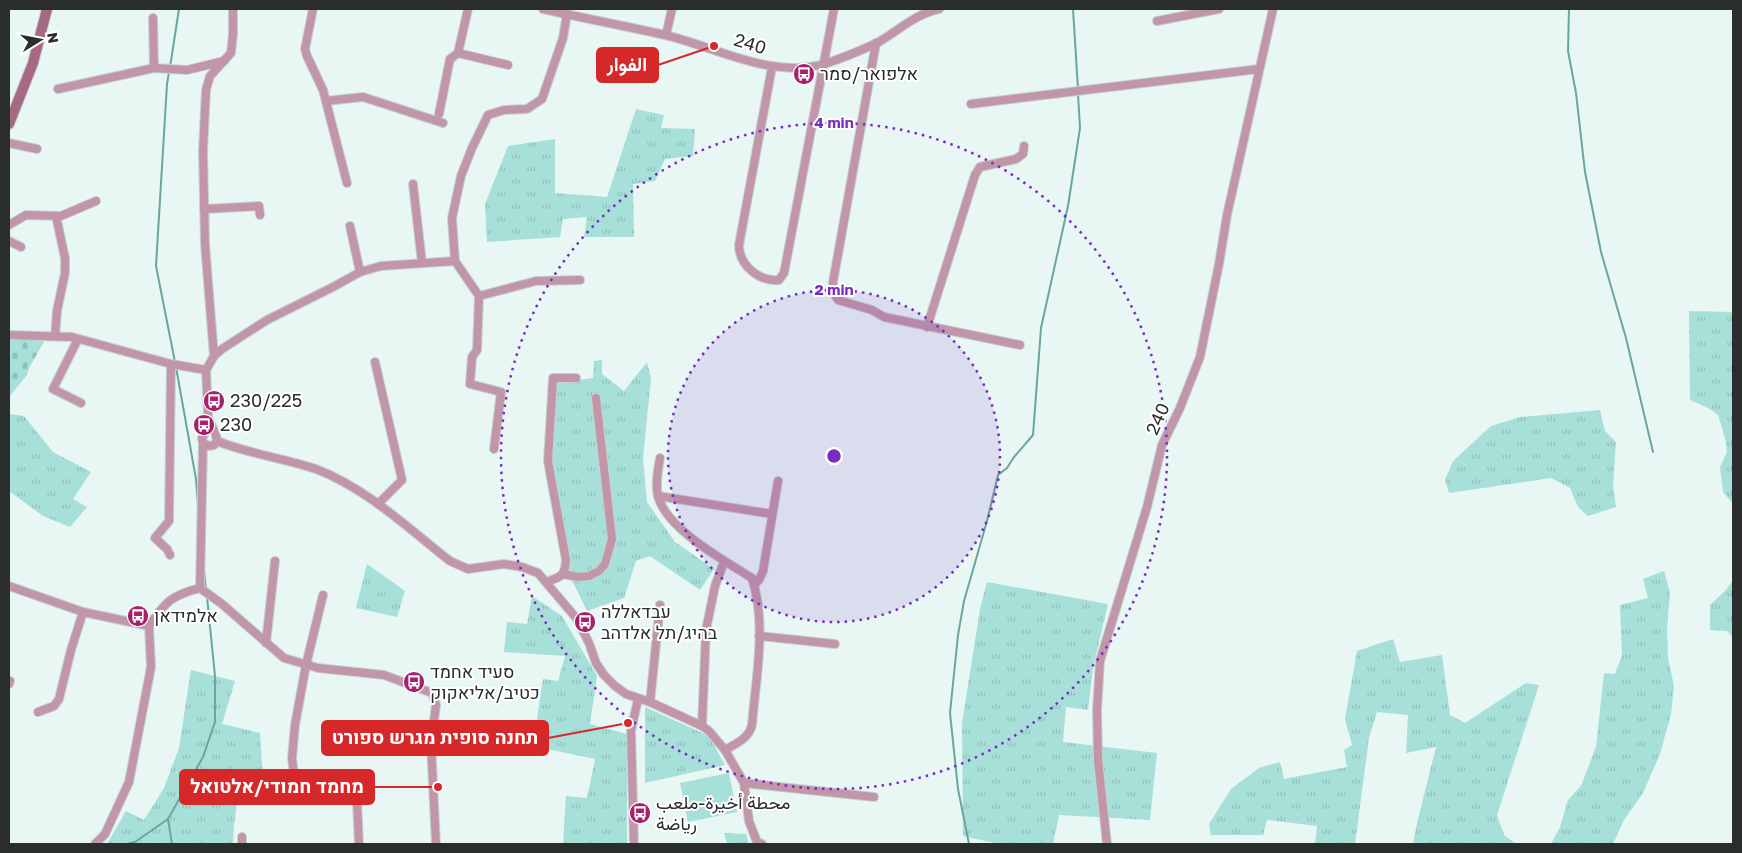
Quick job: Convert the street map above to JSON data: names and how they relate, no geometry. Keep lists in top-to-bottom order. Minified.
{"streets":{"street":["240"]},"places":{"other":["الفوار","תחנה סופית מגרש ספורט","מחמד חמודי/אלטואל"],"bus stop":["אלפואר/סמר","230/225","230","אלמידאן","עבדאללה בהיג/תל אלדהב","סעיד אחמד כטיב/אליאקוק","محطة أخيرة-ملعب رياضة"]},"north":"right","rings":["4 min","2 min"]}
